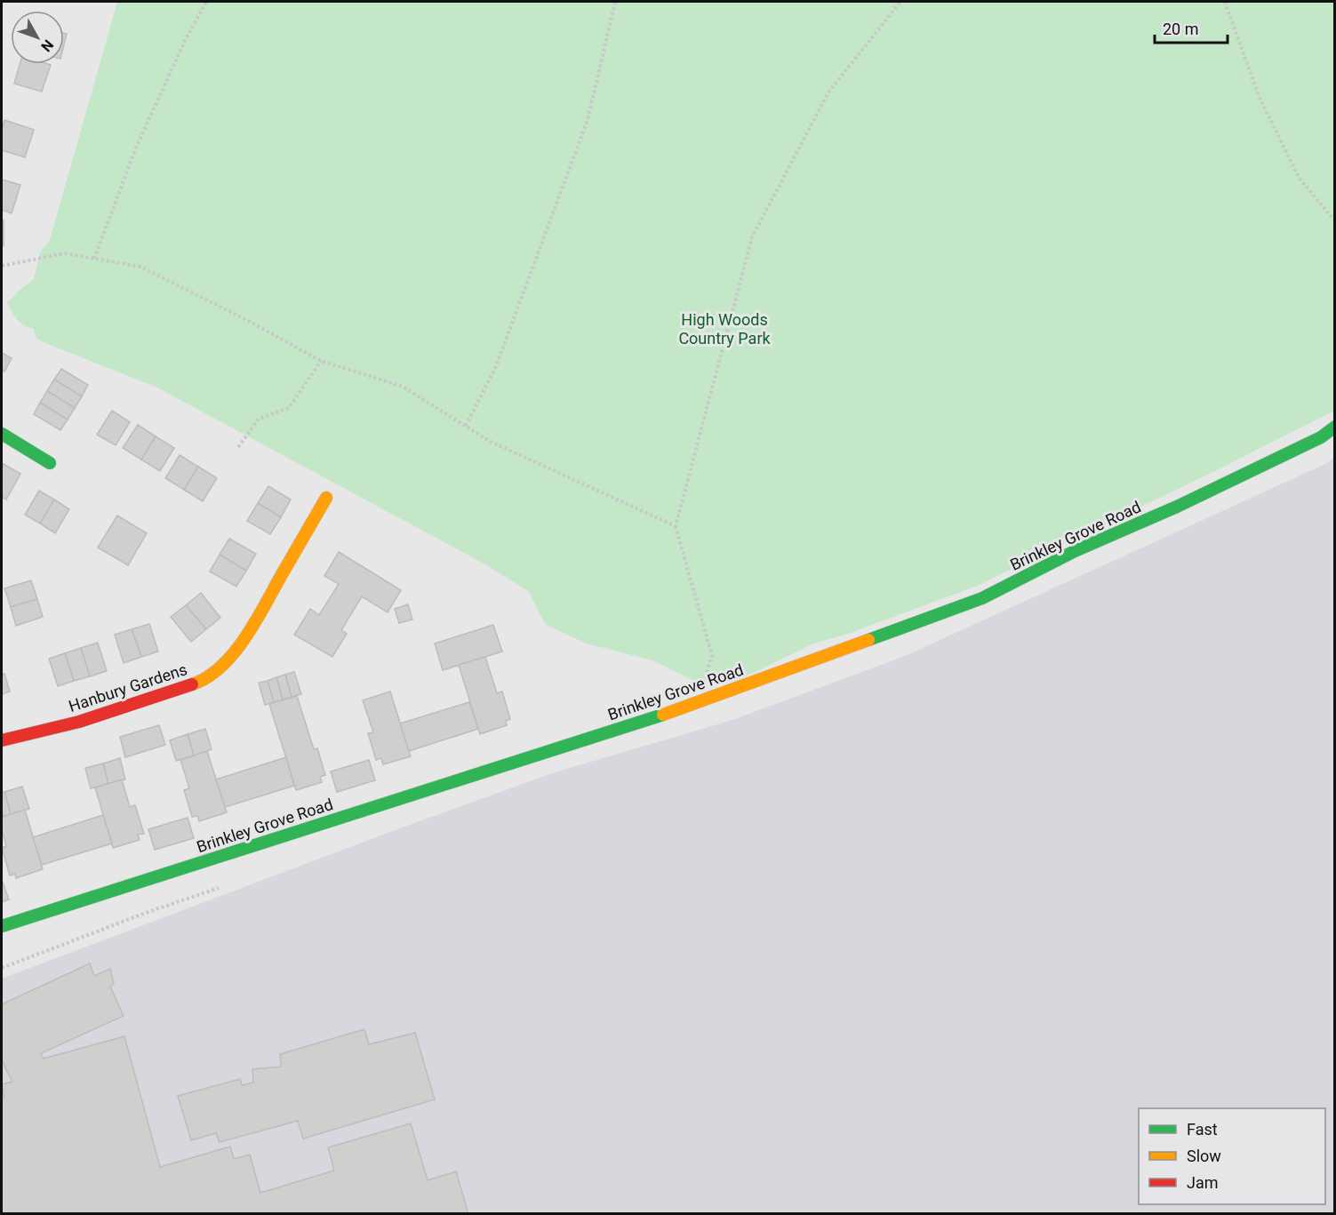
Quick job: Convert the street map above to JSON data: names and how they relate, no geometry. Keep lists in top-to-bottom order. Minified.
{"streets":{"street":["Brinkley Grove Road","Hanbury Gardens"]},"parks":["High Woods Country Park"],"legend":["Fast","Slow","Jam"],"scale_bar":"20 m","north":"bottom right"}
